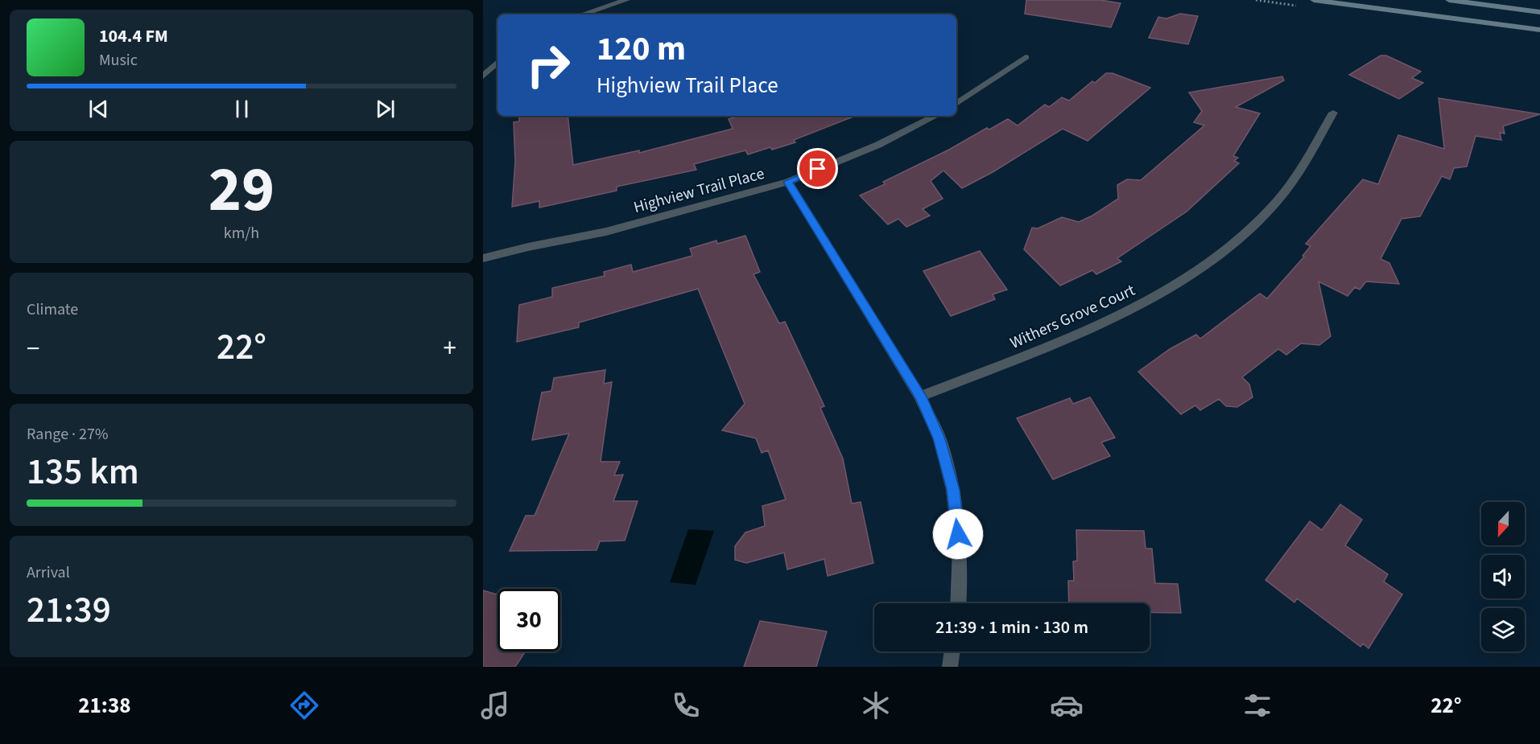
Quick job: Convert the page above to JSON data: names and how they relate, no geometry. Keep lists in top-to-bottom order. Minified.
{"streets":{"street":["Highview Trail Place","Withers Grove Court"]},"north":"bottom","page":{"turn":["120 m","Highview Trail Place"],"song":["104.4 FM","Music"],"tile":[["29","km/h"],"Climate",["Range · 27%","135 km"],["Arrival","21:39"]],"heat":["−","22°","+"],"limit":"30","trip":"21:39 · 1 min · 130 m","tabs":["21:38","22°"]}}
